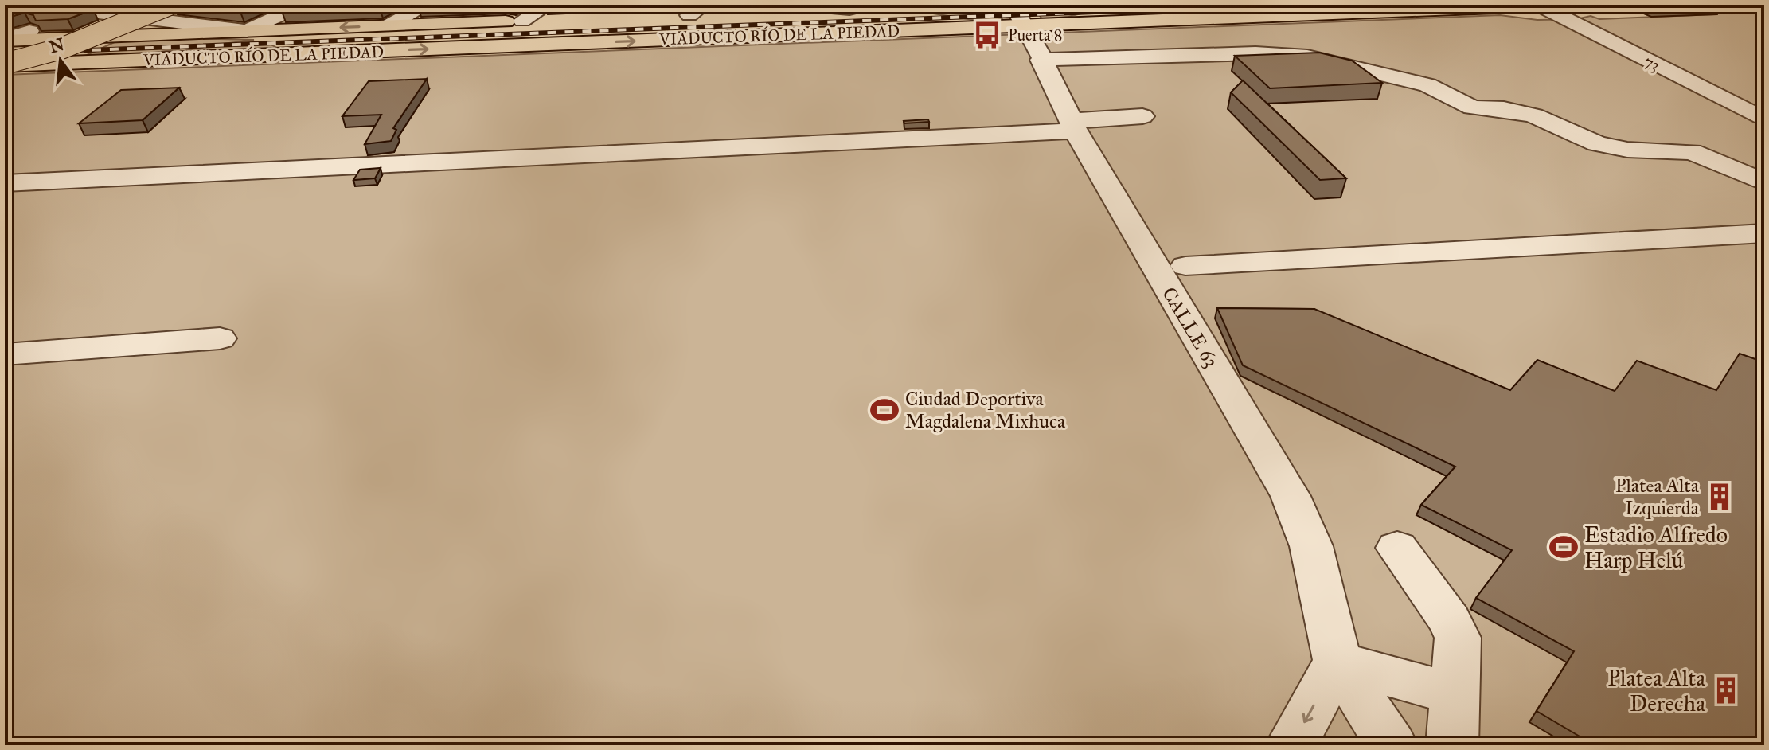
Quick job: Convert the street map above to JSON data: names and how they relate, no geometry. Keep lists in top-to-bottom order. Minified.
{"streets":{"main road":["VIADUCTO RÍO DE LA PIEDAD"],"street":["73","CALLE 63"]},"crossings":[["VIADUCTO RÍO DE LA PIEDAD","73"],["VIADUCTO RÍO DE LA PIEDAD","CALLE 63"]],"places":{"bus stop":["Puerta 8"],"sports":["Ciudad Deportiva Magdalena Mixhuca","Estadio Alfredo Harp Helú"],"building":["Platea Alta Izquierda","Platea Alta Derecha"]},"north":"top"}
